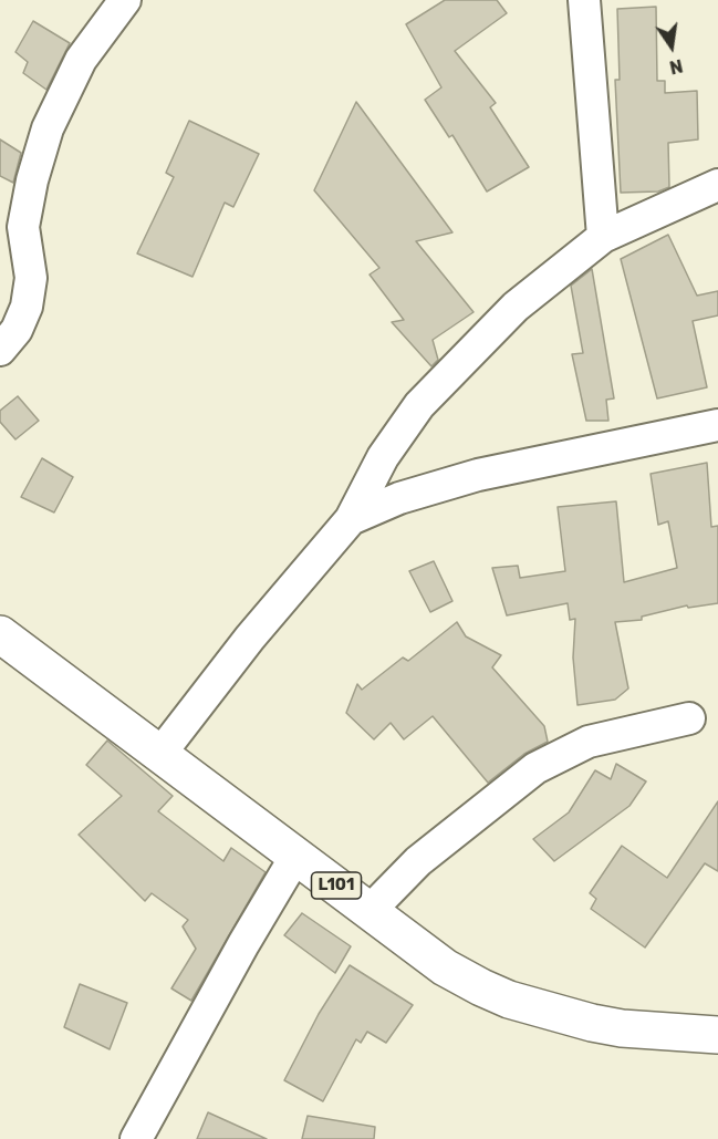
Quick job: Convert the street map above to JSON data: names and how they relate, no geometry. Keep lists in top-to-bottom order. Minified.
{"streets":{"main road":["L101"]},"north":"bottom"}
